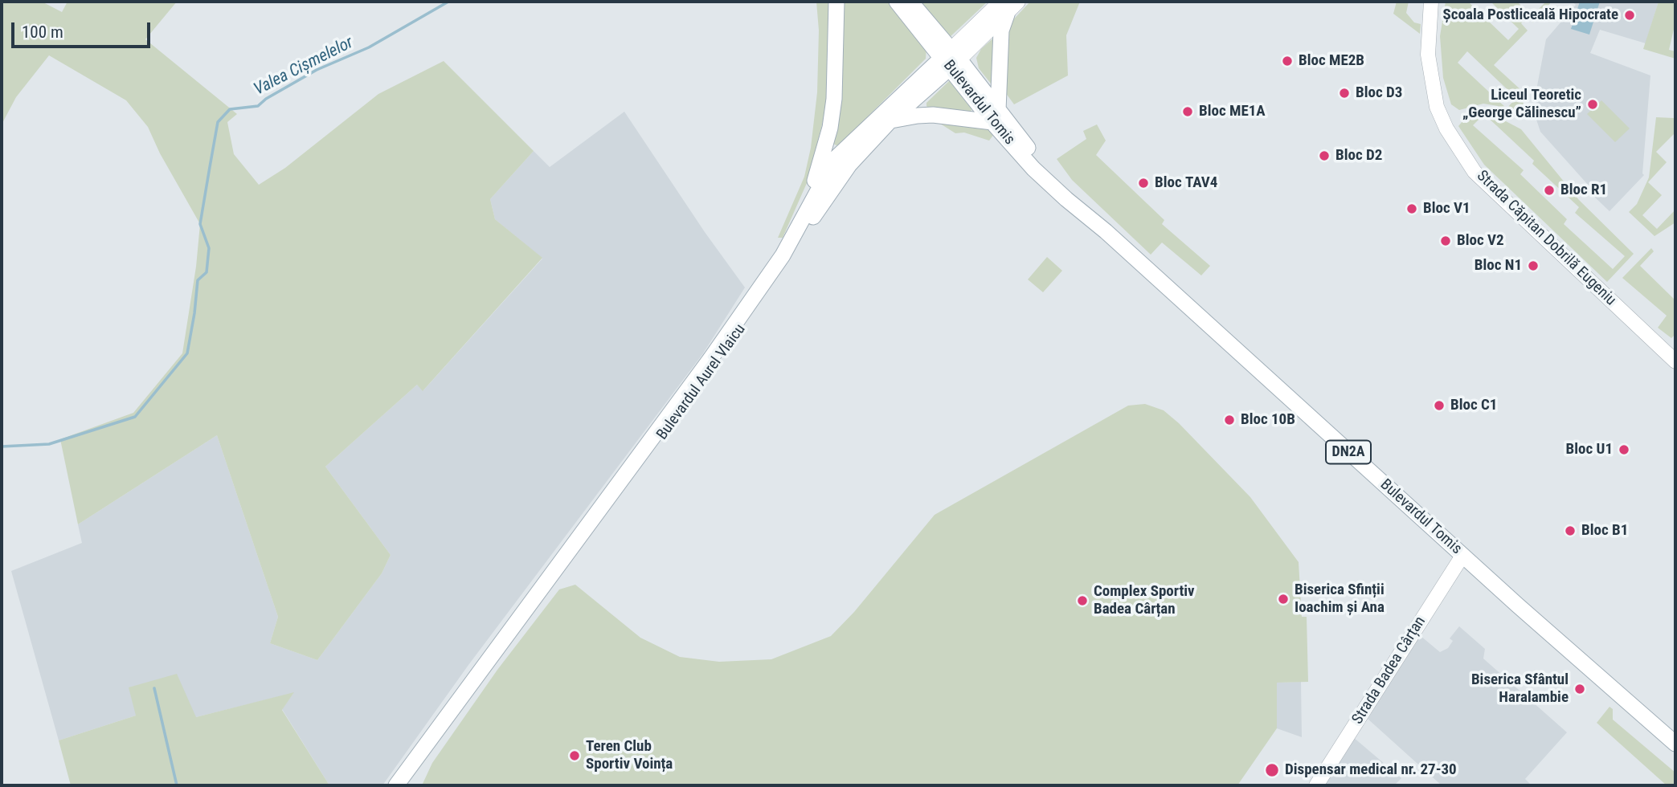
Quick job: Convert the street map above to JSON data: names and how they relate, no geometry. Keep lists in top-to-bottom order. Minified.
{"streets":{"main road":["Bulevardul Tomis","Bulevardul Aurel Vlaicu","DN2A"],"street":["Strada Căpitan Dobrilă Eugeniu","Strada Badea Cârțan"]},"crossings":[["Bulevardul Tomis","Bulevardul Aurel Vlaicu"],["Bulevardul Tomis","Strada Badea Cârțan"]],"water":["Valea Cișmelelor"],"places":["Școala Postliceală Hipocrate","Bloc ME2B","Bloc D3","Liceul Teoretic „George Călinescu”","Bloc ME1A","Bloc D2","Bloc TAV4","Bloc R1","Bloc V1","Bloc V2","Bloc N1","Bloc C1","Bloc 10B","Bloc U1","Bloc B1","Biserica Sfinții Ioachim și Ana","Complex Sportiv Badea Cârțan","Biserica Sfântul Haralambie","Teren Club Sportiv Voința","Dispensar medical nr. 27-30"],"scale_bar":"100 m"}
